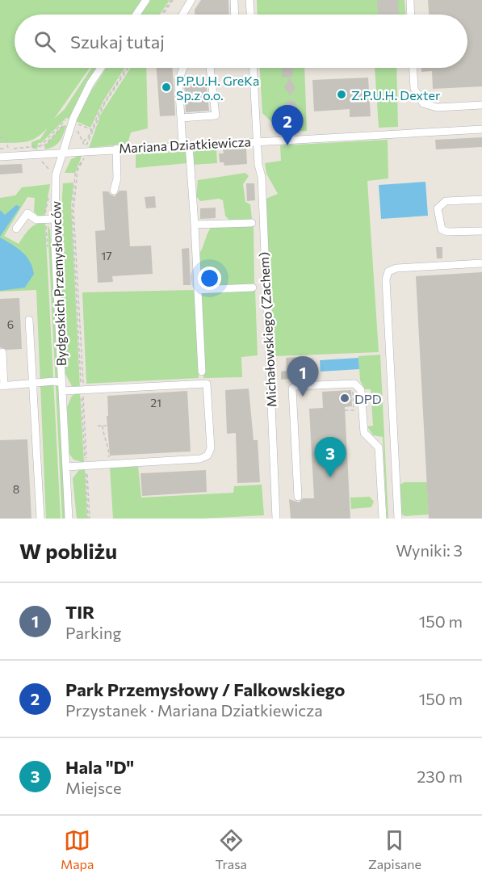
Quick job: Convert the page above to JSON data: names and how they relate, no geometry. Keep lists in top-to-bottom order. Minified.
{"streets":{"street":["Mariana Dziatkiewicza","Bydgoskich Przemysłowców","Michałowskiego (Zachem)"]},"crossings":[["Mariana Dziatkiewicza","Bydgoskich Przemysłowców"],["Mariana Dziatkiewicza","Michałowskiego (Zachem)"]],"places":["P.P.U.H. GreKa Sp.z o.o.","Z.P.U.H. Dexter","DPD"],"house_numbers":["17","6","21","8"],"page":{"search":"Szukaj tutaj","pins":["2","1","3"],"heading":["W pobliżu","Wyniki: 3"],"list":[{"mark":"1","name":"TIR","note":"Parking","value":"150 m"},{"mark":"2","name":"Park Przemysłowy / Falkowskiego","note":"Przystanek · Mariana Dziatkiewicza","value":"150 m"},{"mark":"3","name":"Hala \"D\"","note":"Miejsce","value":"230 m"}],"nav":["Mapa","Trasa","Zapisane"]}}
